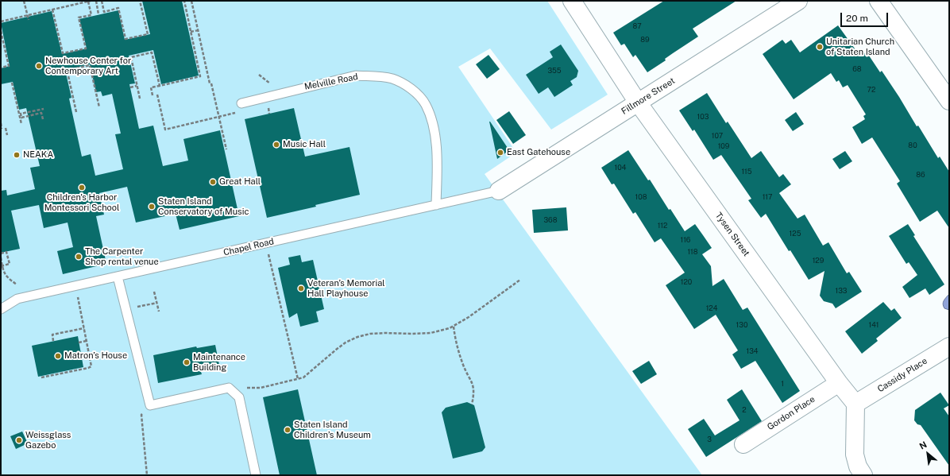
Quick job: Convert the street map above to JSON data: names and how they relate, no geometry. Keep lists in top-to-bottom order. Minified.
{"streets":{"street":["Fillmore Street","Tysen Street","Cassidy Place","Gordon Place"],"lane":["Melville Road","Chapel Road"]},"crossings":[["Melville Road","Chapel Road"],["Fillmore Street","Tysen Street"],["Fillmore Street","Chapel Road"],["Tysen Street","Cassidy Place"],["Tysen Street","Gordon Place"]],"places":["Unitarian Church of Staten Island","Newhouse Center for Contemporary Art","Music Hall","East Gatehouse","NEAKA","Great Hall","Children's Harbor Montessori School","Staten Island Conservatory of Music","The Carpenter Shop rental venue","Veteran’s Memorial Hall Playhouse","Matron’s House","Maintenance Building","Staten Island Children’s Museum","Weissglass Gazebo"],"house_numbers":["87","89","68","355","72","103","107","80","109","104","115","86","108","117","368","112","125","116","118","129","120","133","124","130","141","134","1","2","3"],"scale_bar":"20 m","north":"top left"}
